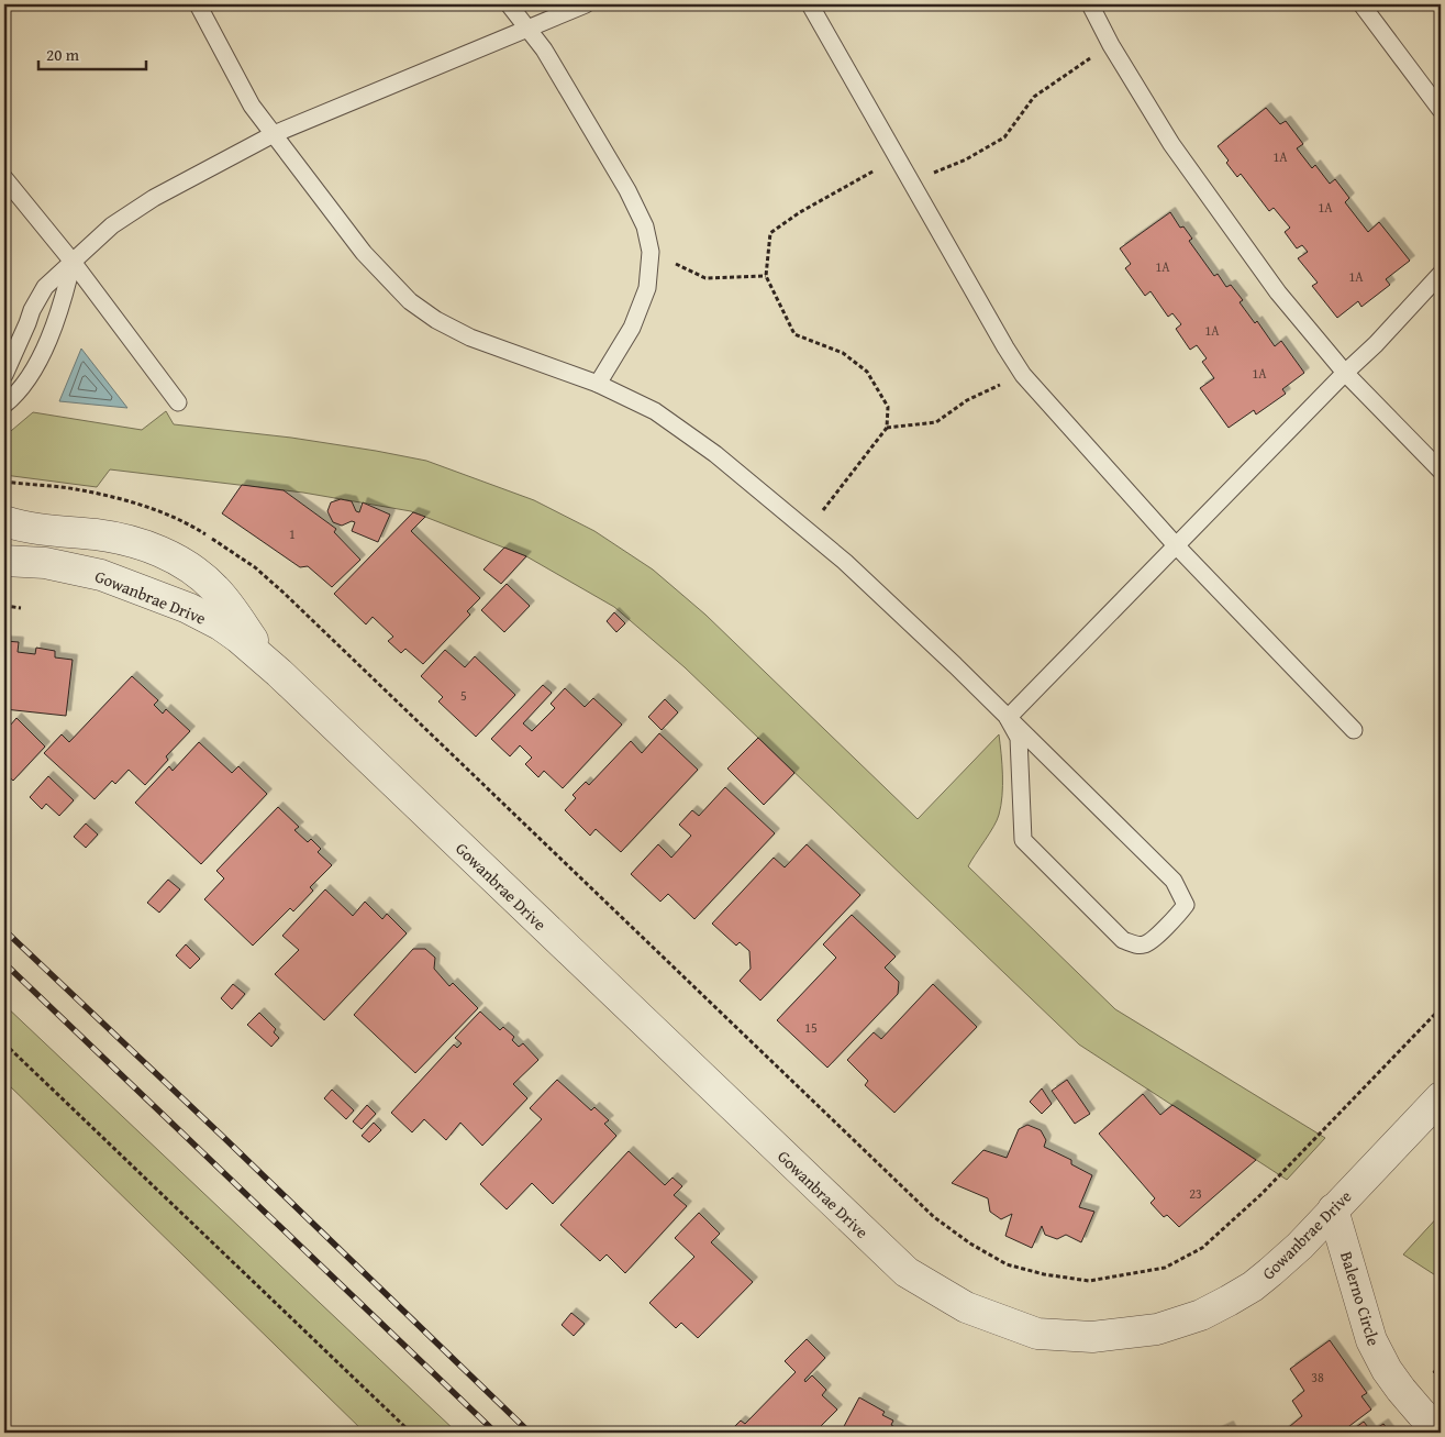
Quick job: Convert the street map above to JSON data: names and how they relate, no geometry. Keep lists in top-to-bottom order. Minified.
{"streets":{"street":["Gowanbrae Drive","Balerno Circle"]},"crossings":[["Gowanbrae Drive","Balerno Circle"]],"house_numbers":["1A","1A","1A","1A","1A","1A","1","5","15","23","38"],"scale_bar":"20 m"}
